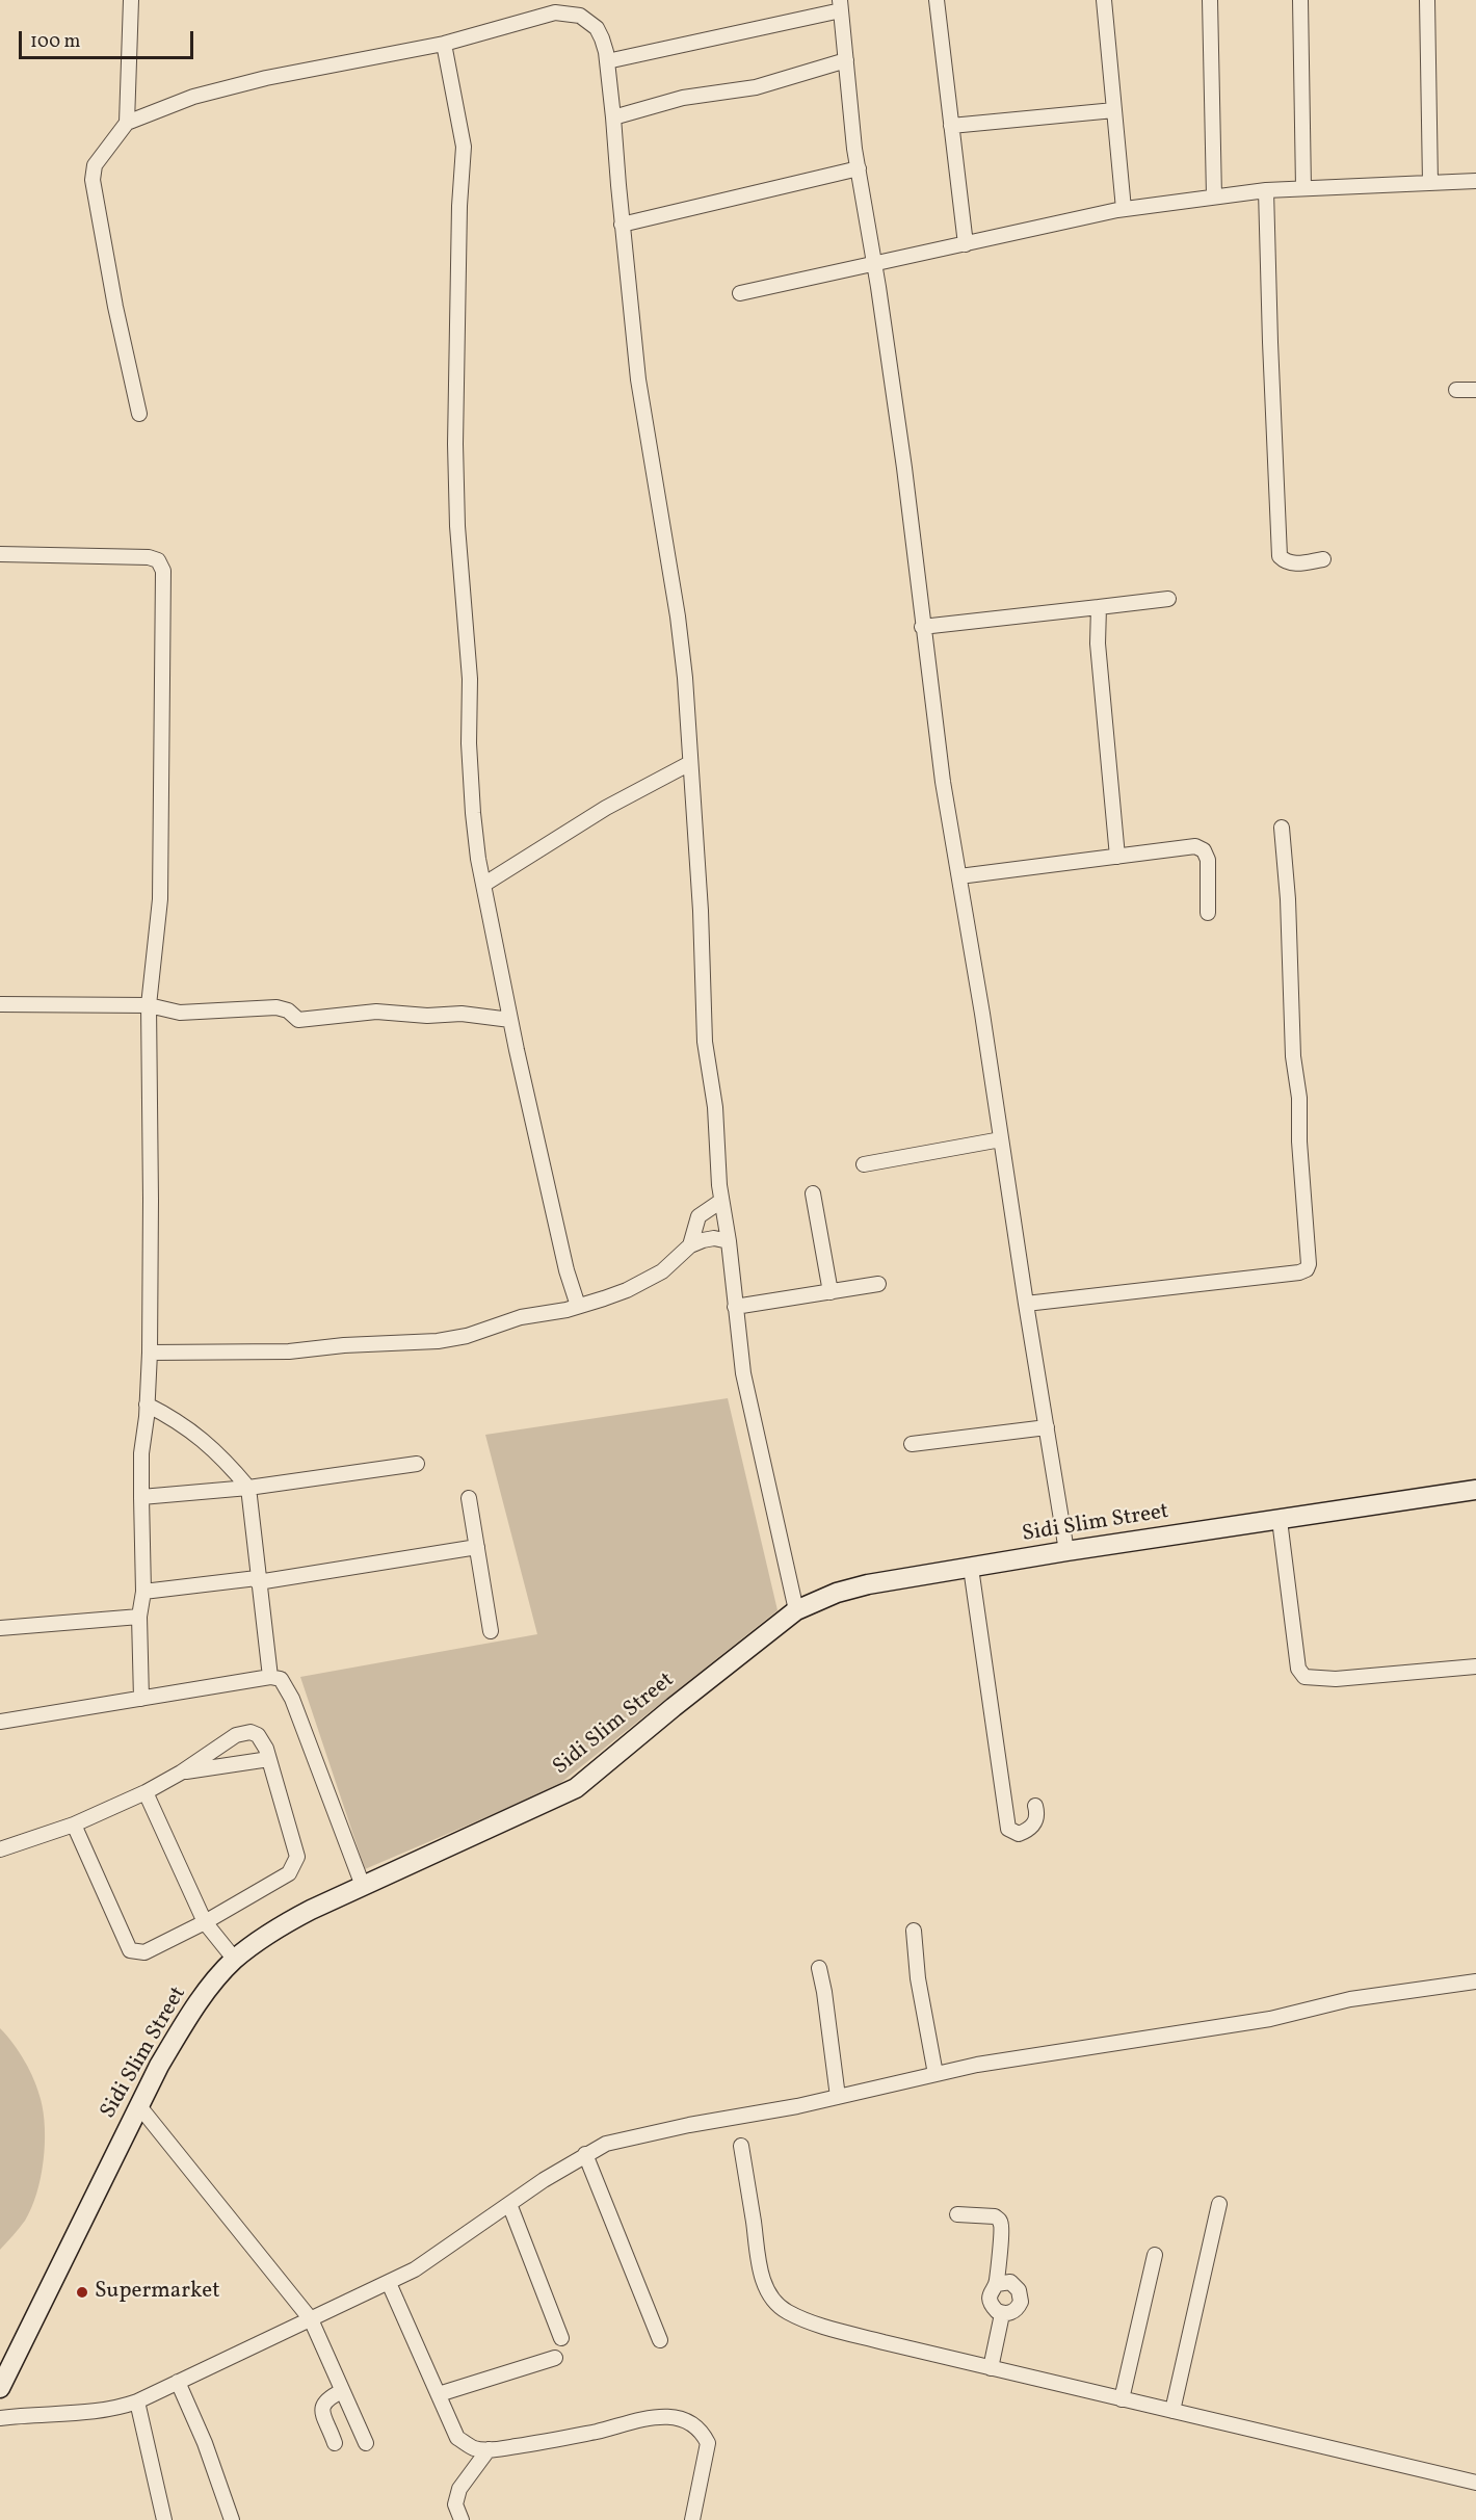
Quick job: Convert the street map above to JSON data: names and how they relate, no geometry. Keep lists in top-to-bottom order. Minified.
{"streets":{"main road":["Sidi Slim Street"]},"places":["Supermarket"],"scale_bar":"100 m"}
